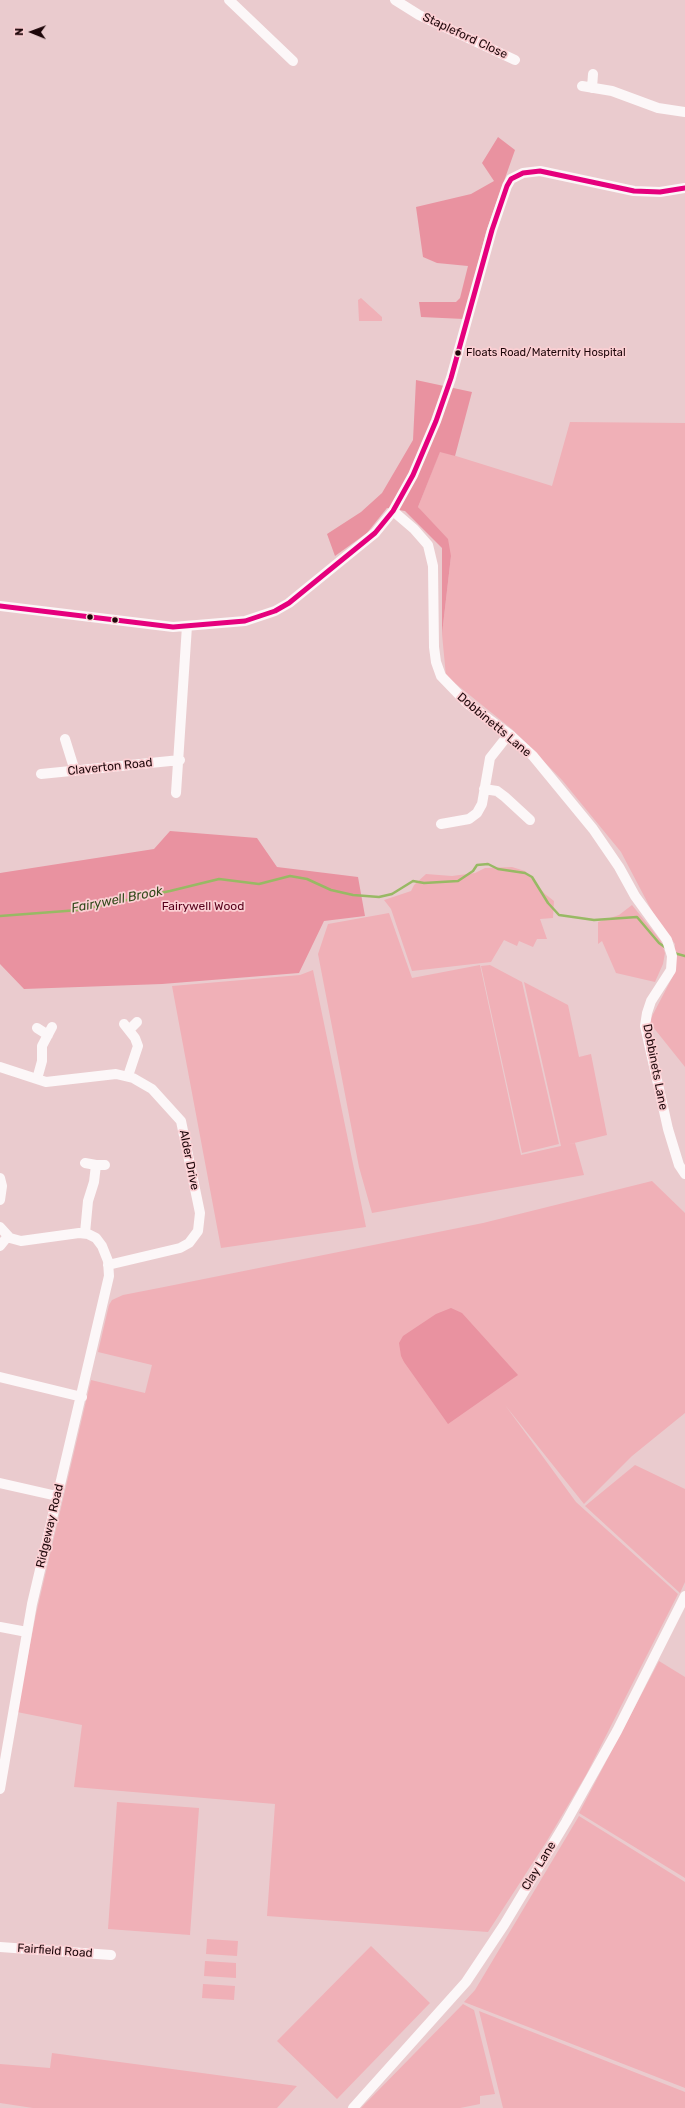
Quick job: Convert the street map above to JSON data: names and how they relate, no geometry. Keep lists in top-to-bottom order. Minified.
{"streets":{"street":["Stapleford Close","Dobbinetts Lane","Claverton Road","Dobbinets Lane","Alder Drive","Ridgeway Road","Clay Lane","Fairfield Road"]},"crossings":[["Dobbinetts Lane","Dobbinets Lane"],["Alder Drive","Ridgeway Road"]],"water":["Fairywell Brook"],"parks":["Fairywell Wood"],"places":["Floats Road/Maternity Hospital"],"north":"left"}
